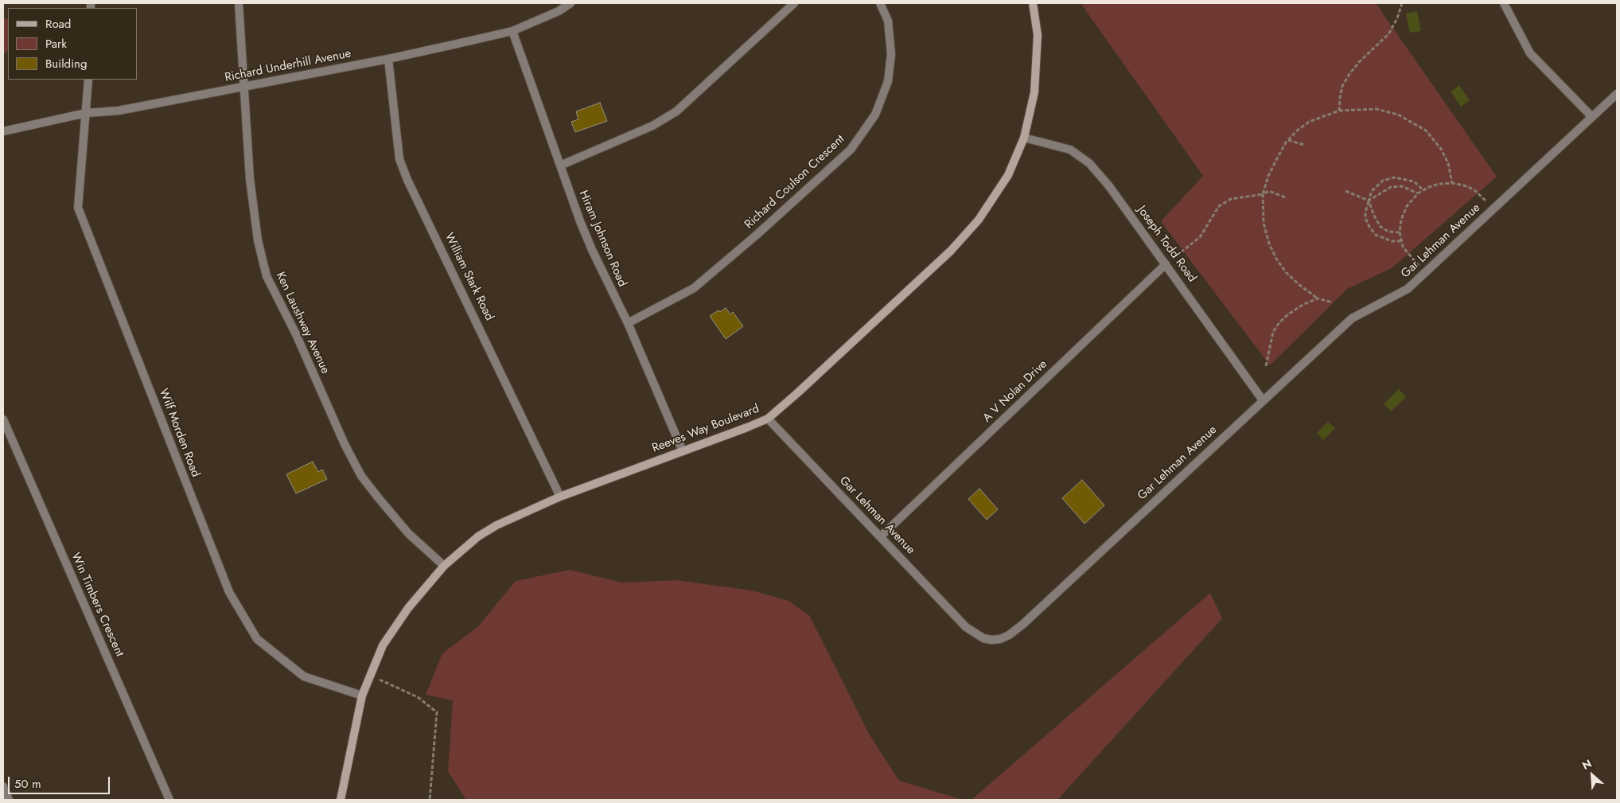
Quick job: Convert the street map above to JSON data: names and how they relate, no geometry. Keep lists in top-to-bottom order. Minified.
{"streets":{"street":["Richard Underhill Avenue","Richard Coulson Crescent","Hiram Johnson Road","Gar Lehman Avenue","Joseph Todd Road","William Stark Road","Ken Laushway Avenue","A V Nolan Drive","Reeves Way Boulevard","Wilf Morden Road","Win Timbers Crescent"]},"crossings":[["Richard Underhill Avenue","Hiram Johnson Road"],["Richard Underhill Avenue","William Stark Road"],["Richard Underhill Avenue","Ken Laushway Avenue"],["Richard Underhill Avenue","Wilf Morden Road"],["Richard Coulson Crescent","Hiram Johnson Road"],["Hiram Johnson Road","Reeves Way Boulevard"],["Gar Lehman Avenue","Joseph Todd Road"],["Gar Lehman Avenue","A V Nolan Drive"],["Gar Lehman Avenue","Reeves Way Boulevard"],["Joseph Todd Road","A V Nolan Drive"],["Joseph Todd Road","Reeves Way Boulevard"],["William Stark Road","Reeves Way Boulevard"],["Ken Laushway Avenue","Reeves Way Boulevard"],["Reeves Way Boulevard","Wilf Morden Road"]],"legend":["Road","Park","Building"],"scale_bar":"50 m","north":"top left"}
